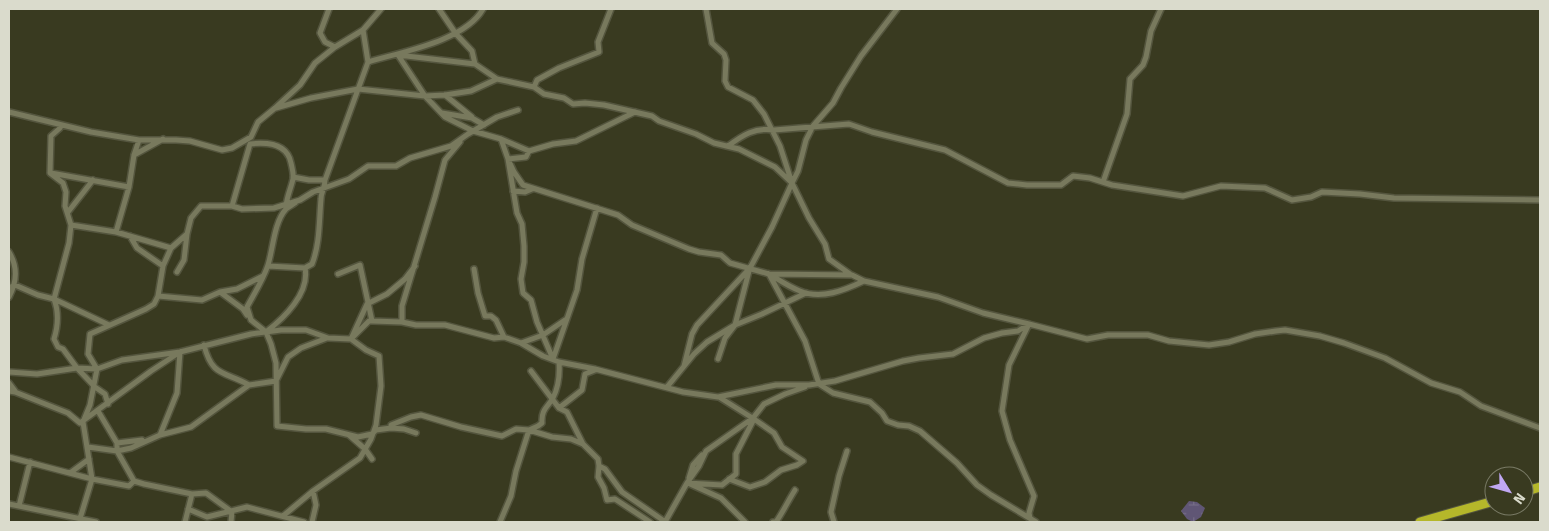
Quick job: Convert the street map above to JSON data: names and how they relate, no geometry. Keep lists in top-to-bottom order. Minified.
{"north":"bottom right"}
